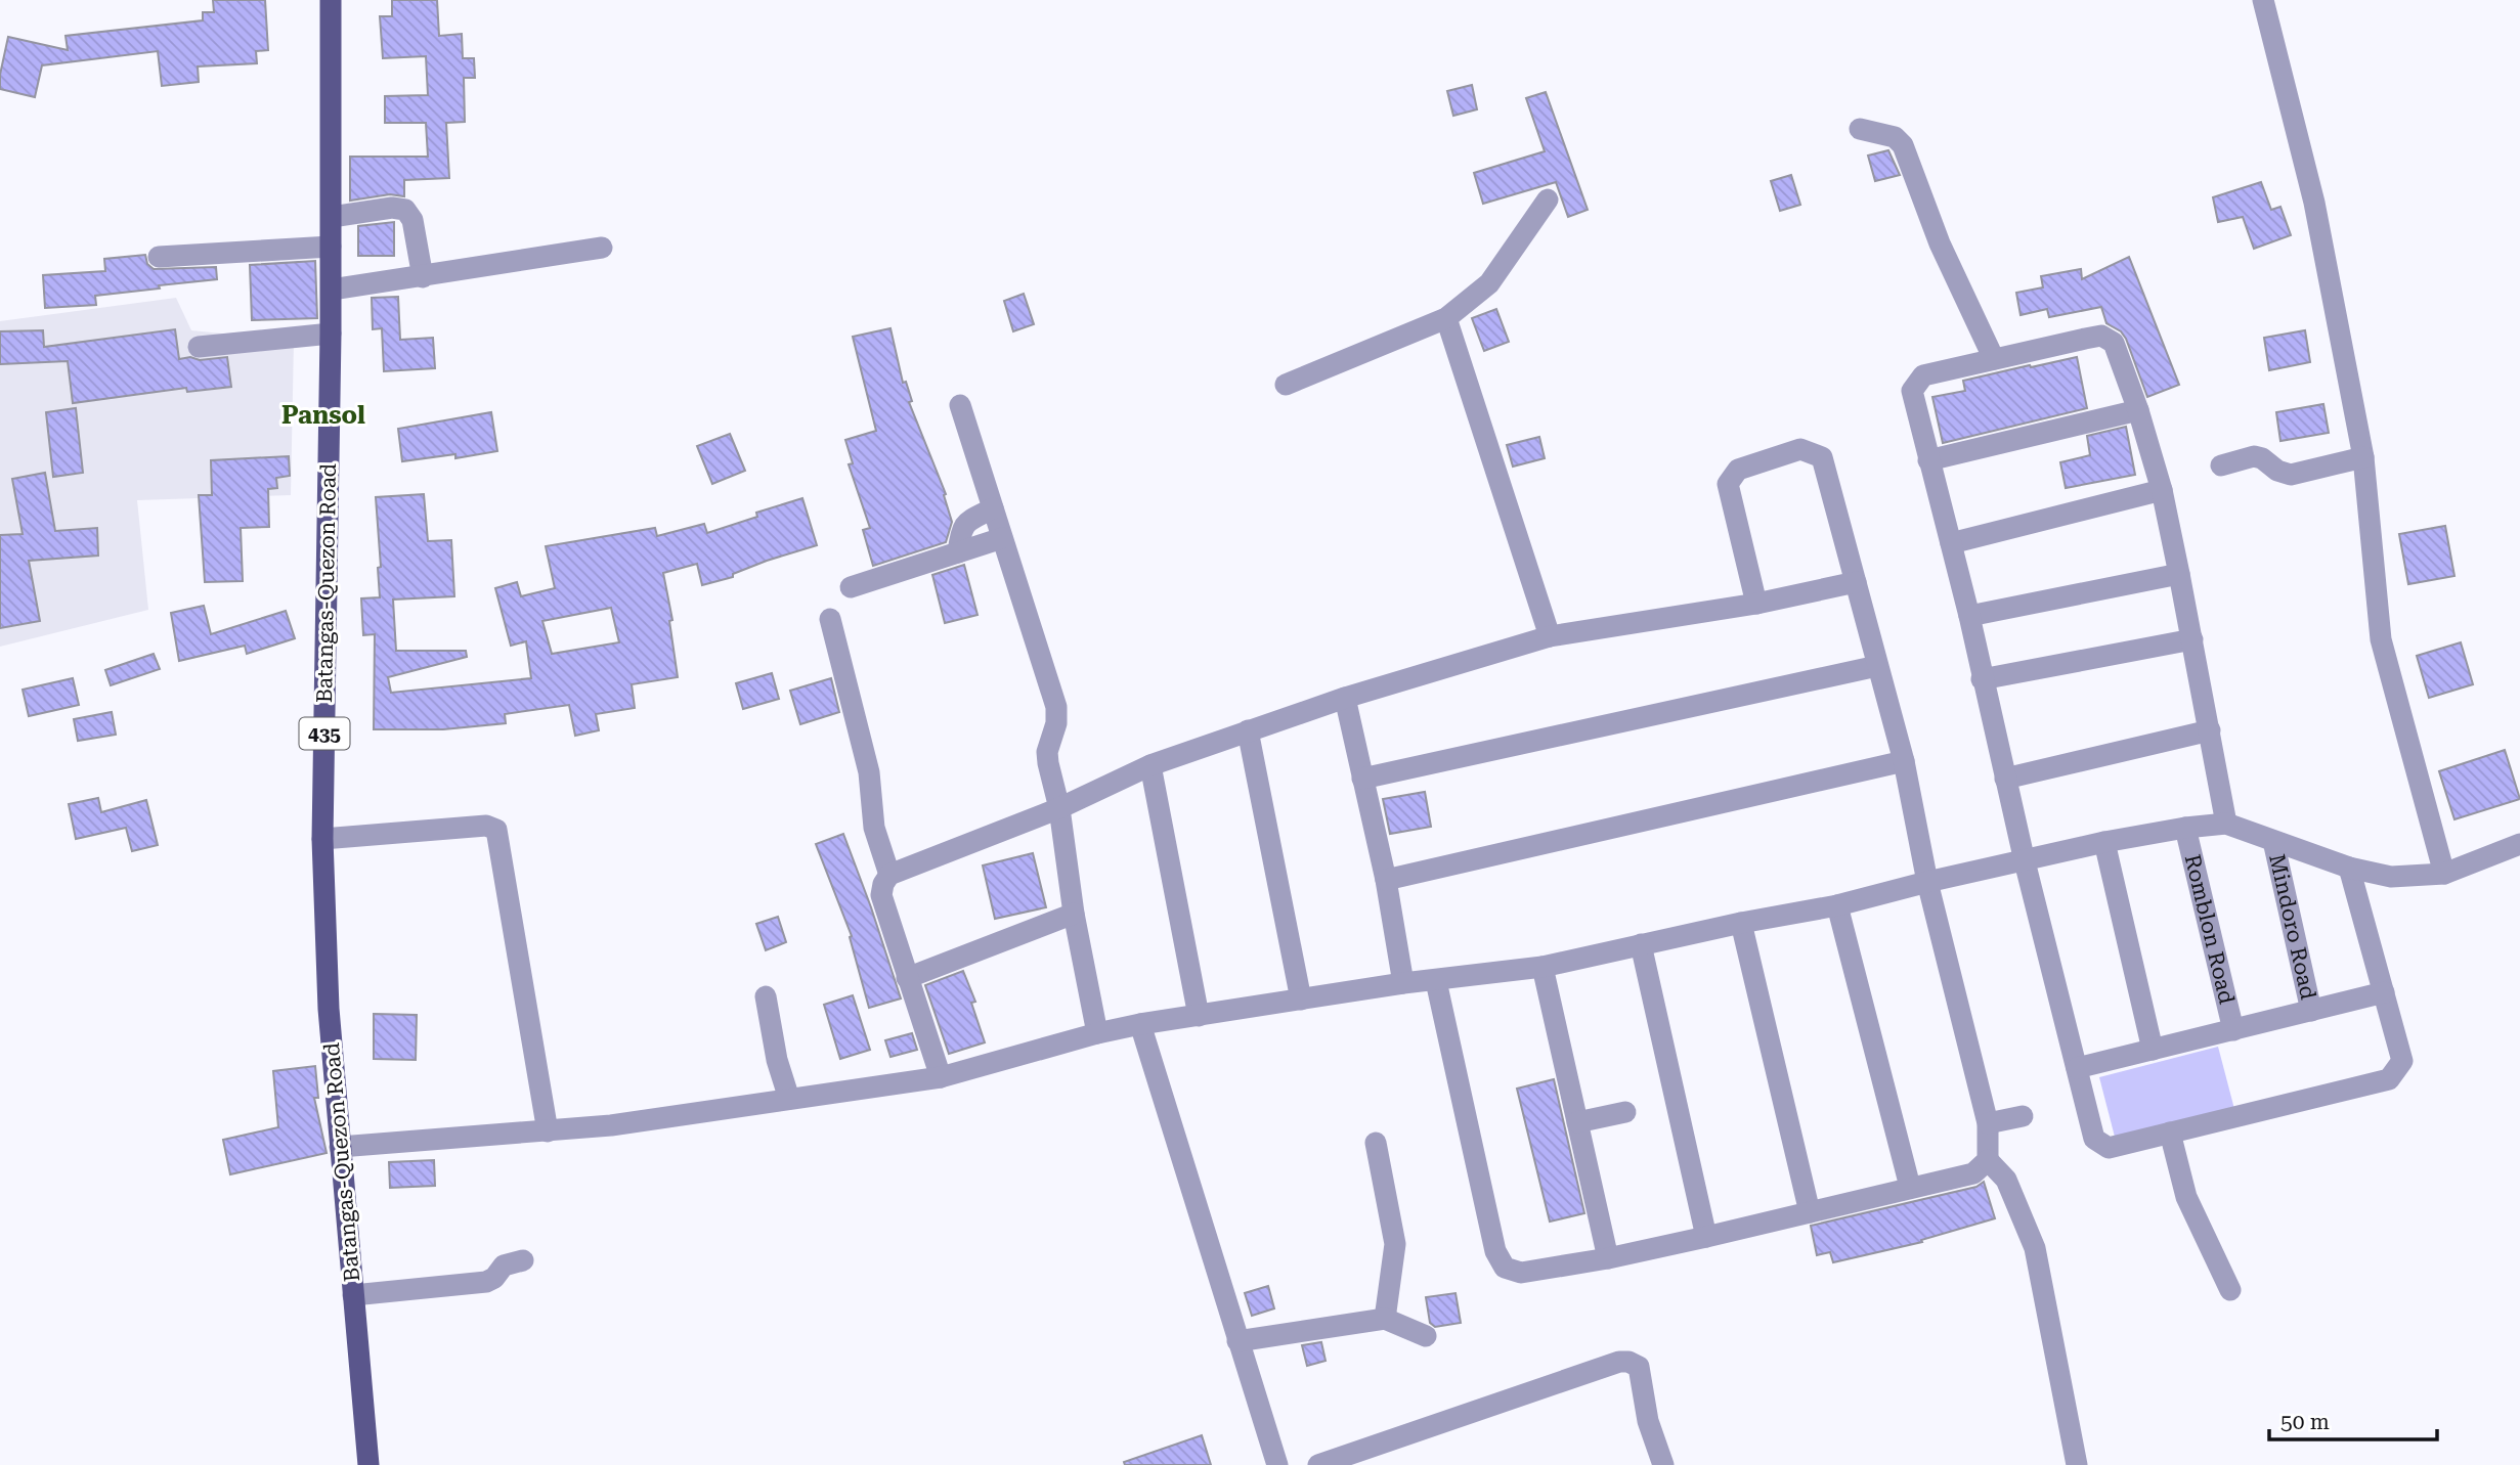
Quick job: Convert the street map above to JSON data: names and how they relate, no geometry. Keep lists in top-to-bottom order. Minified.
{"streets":{"main road":["Batangas-Quezon Road","435"],"street":["Mindoro Road","Romblon Road"]},"districts":["Pansol"],"scale_bar":"50 m"}
